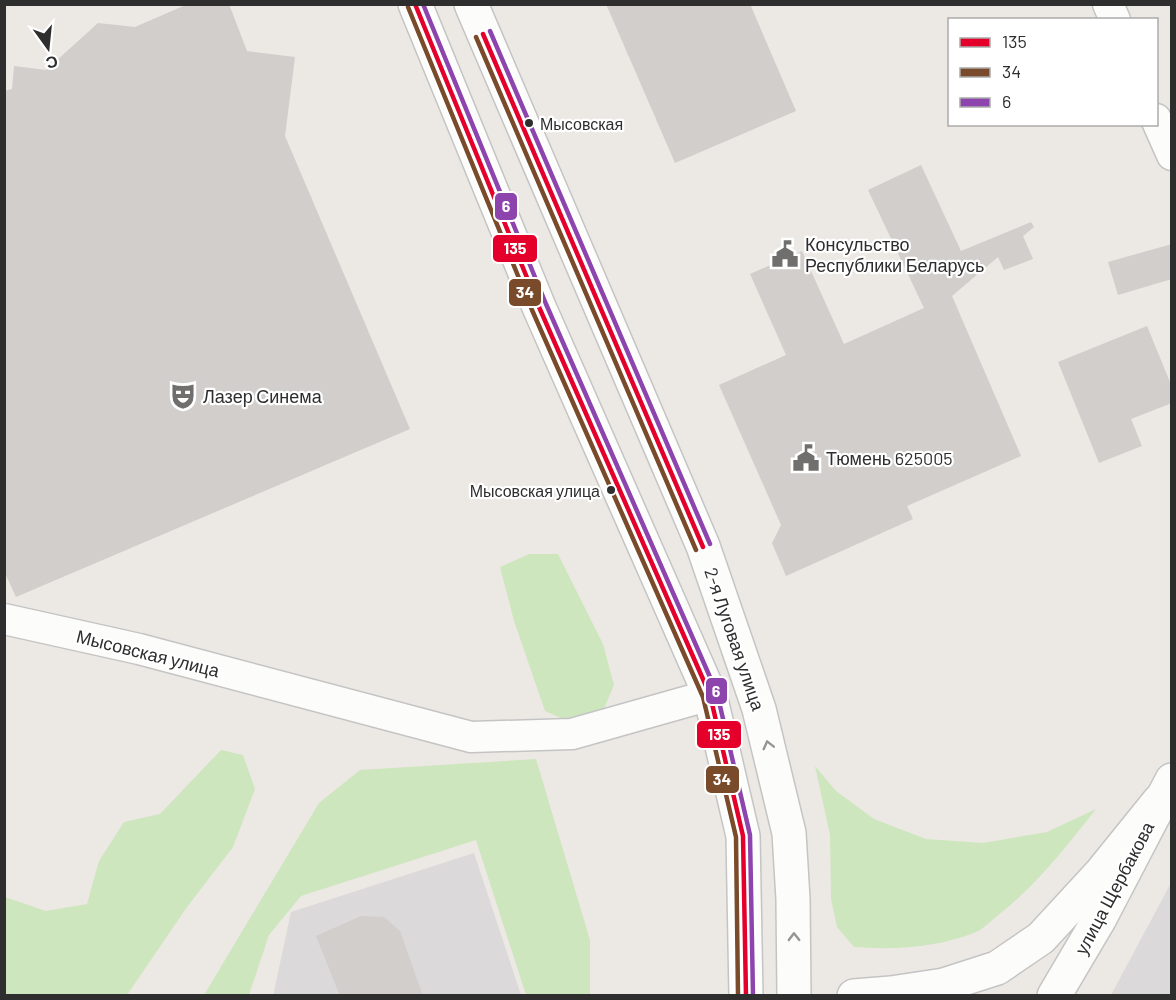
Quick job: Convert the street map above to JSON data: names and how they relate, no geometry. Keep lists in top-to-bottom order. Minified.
{"streets":{"main road":["2-я Луговая улица","улица Щербакова"],"street":["Мысовская улица"]},"places":{"other":["Мысовская","Мысовская улица"],"public building":["Консульство Республики Беларусь","Тюмень 625005"],"theatre":["Лазер Синема"]},"lines":["transit line 135","transit line 6","transit line 34"],"legend":["135","34","6"],"north":"bottom"}
